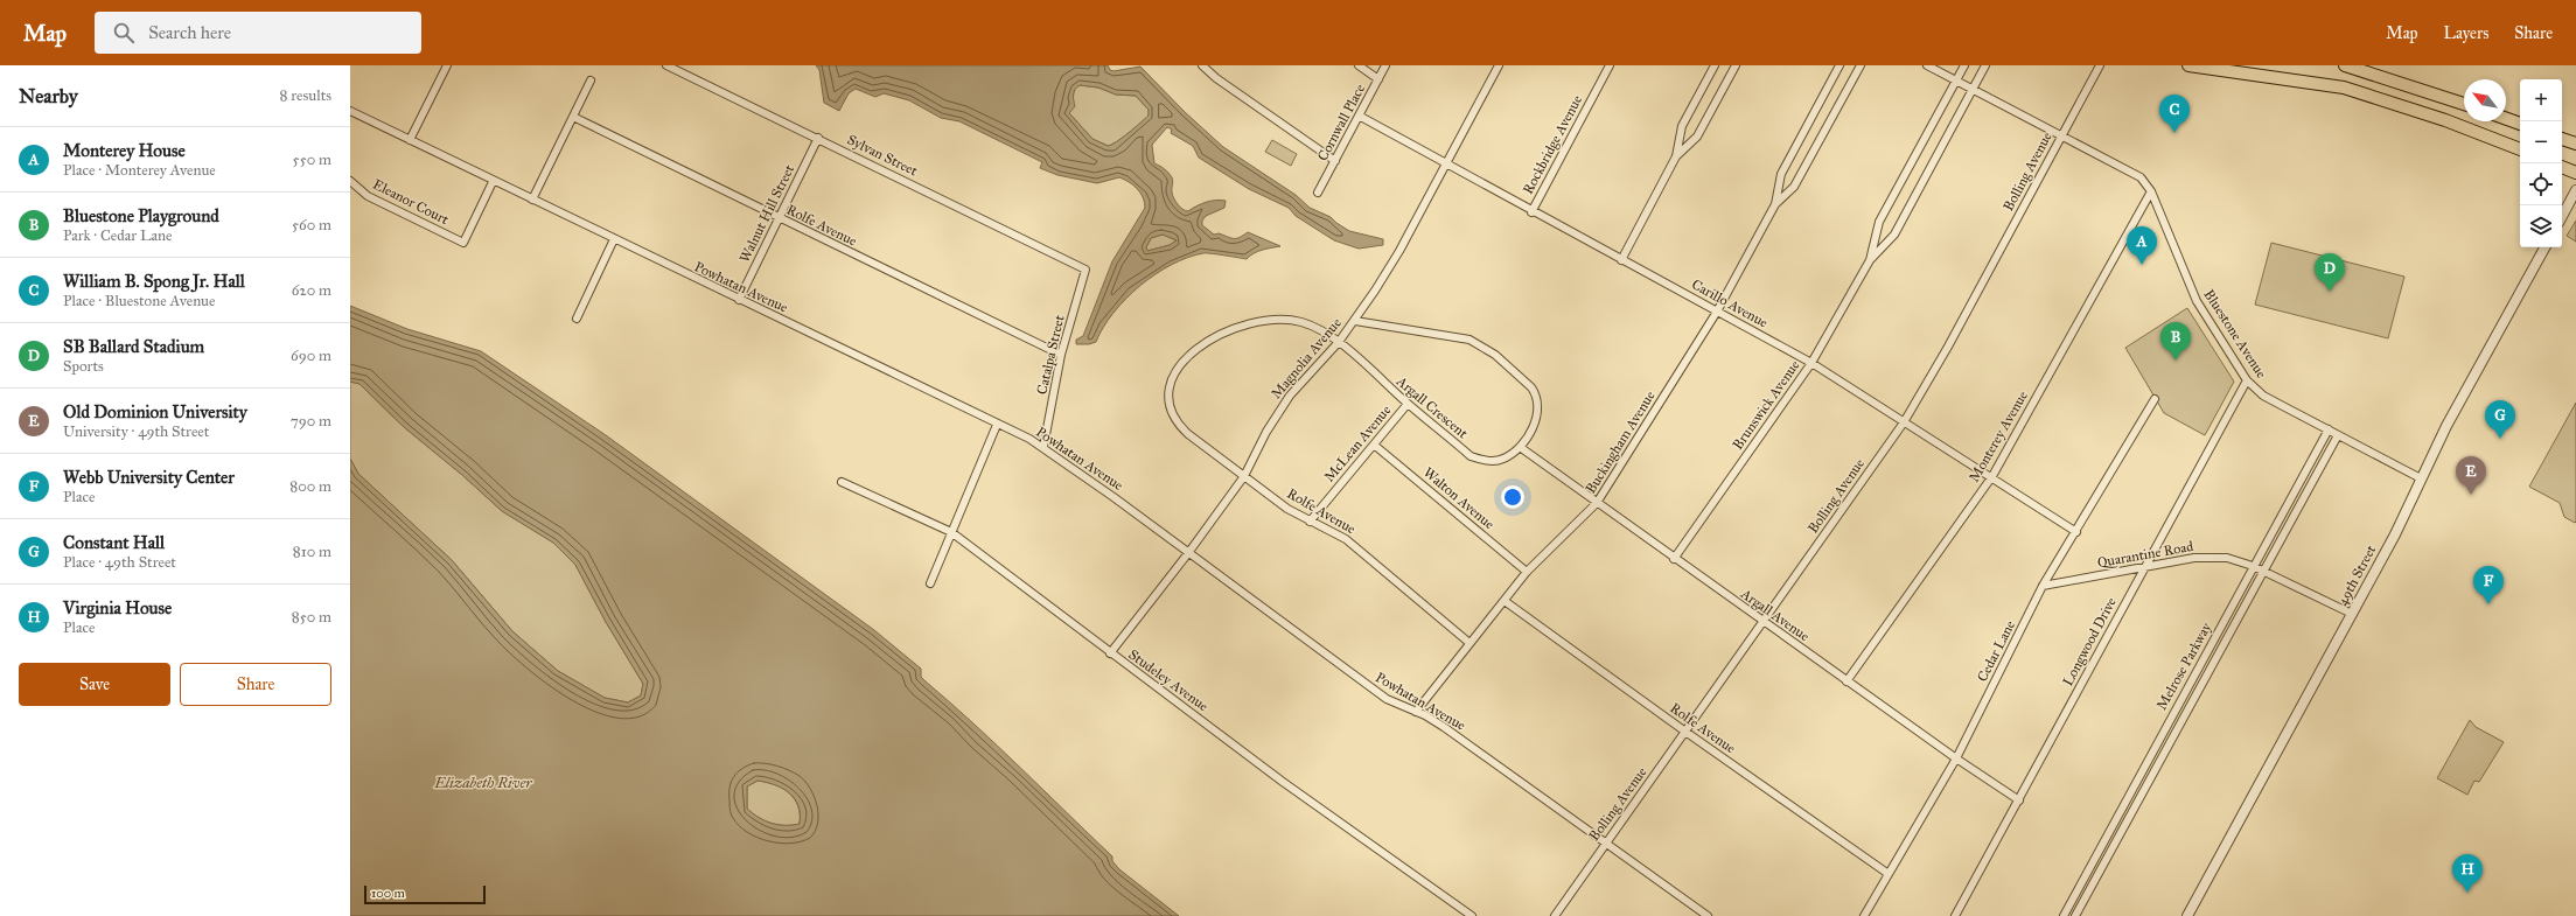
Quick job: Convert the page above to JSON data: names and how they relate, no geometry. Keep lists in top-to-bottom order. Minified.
{"streets":{"street":["Cornwall Place","Rockbridge Avenue","Sylvan Street","Bolling Avenue","Eleanor Court","Walnut Hill Street","Rolfe Avenue","Powhatan Avenue","Carillo Avenue","Bluestone Avenue","Catalpa Street","Magnolia Avenue","Brunswick Avenue","Argall Crescent","Monterey Avenue","Buckingham Avenue","McLean Avenue","Walton Avenue","Quarantine Road","49th Street","Argall Avenue","Longwood Drive","Cedar Lane","Melrose Parkway","Studeley Avenue"]},"crossings":[["Cornwall Place","Carillo Avenue"],["Rockbridge Avenue","Carillo Avenue"],["Sylvan Street","Walnut Hill Street"],["Sylvan Street","Catalpa Street"],["Bolling Avenue","Rolfe Avenue"],["Bolling Avenue","Powhatan Avenue"],["Bolling Avenue","Carillo Avenue"],["Bolling Avenue","Bluestone Avenue"],["Bolling Avenue","Argall Avenue"],["Eleanor Court","Powhatan Avenue"],["Walnut Hill Street","Rolfe Avenue"],["Walnut Hill Street","Powhatan Avenue"],["Rolfe Avenue","Catalpa Street"],["Rolfe Avenue","Magnolia Avenue"],["Rolfe Avenue","Argall Crescent"],["Rolfe Avenue","Buckingham Avenue"],["Rolfe Avenue","McLean Avenue"],["Rolfe Avenue","Cedar Lane"],["Powhatan Avenue","Catalpa Street"],["Powhatan Avenue","Magnolia Avenue"],["Powhatan Avenue","Buckingham Avenue"],["Carillo Avenue","Magnolia Avenue"],["Carillo Avenue","Brunswick Avenue"],["Carillo Avenue","Monterey Avenue"],["Carillo Avenue","Buckingham Avenue"],["Carillo Avenue","Cedar Lane"],["Bluestone Avenue","Brunswick Avenue"],["Bluestone Avenue","Monterey Avenue"],["Bluestone Avenue","49th Street"],["Bluestone Avenue","Longwood Drive"],["Bluestone Avenue","Melrose Parkway"],["Magnolia Avenue","Argall Crescent"],["Magnolia Avenue","Studeley Avenue"],["Brunswick Avenue","Argall Avenue"],["Argall Crescent","McLean Avenue"],["Argall Crescent","Argall Avenue"],["Monterey Avenue","Argall Avenue"],["Buckingham Avenue","Walton Avenue"],["Buckingham Avenue","Argall Avenue"],["McLean Avenue","Walton Avenue"],["Quarantine Road","49th Street"],["Quarantine Road","Longwood Drive"],["Quarantine Road","Cedar Lane"],["Quarantine Road","Melrose Parkway"],["Argall Avenue","Longwood Drive"],["Argall Avenue","Cedar Lane"]],"water":["Elizabeth River"],"scale_bar":"100 m","north":"top left","page":{"header":"Map","search":"Search here","nav":["Map","Layers","Share"],"heading":["Nearby","8 results"],"map_buttons":["+","−"],"pins":["C","A","D","B","G","E","F","H"],"list":[{"mark":"A","name":"Monterey House","note":"Place · Monterey Avenue","value":"550 m"},{"mark":"B","name":"Bluestone Playground","note":"Park · Cedar Lane","value":"560 m"},{"mark":"C","name":"William B. Spong Jr. Hall","note":"Place · Bluestone Avenue","value":"620 m"},{"mark":"D","name":"SB Ballard Stadium","note":"Sports","value":"690 m"},{"mark":"E","name":"Old Dominion University","note":"University · 49th Street","value":"790 m"},{"mark":"F","name":"Webb University Center","note":"Place","value":"800 m"},{"mark":"G","name":"Constant Hall","note":"Place · 49th Street","value":"810 m"},{"mark":"H","name":"Virginia House","note":"Place","value":"850 m"}],"buttons":["Save","Share"],"scale":"100 m"}}
